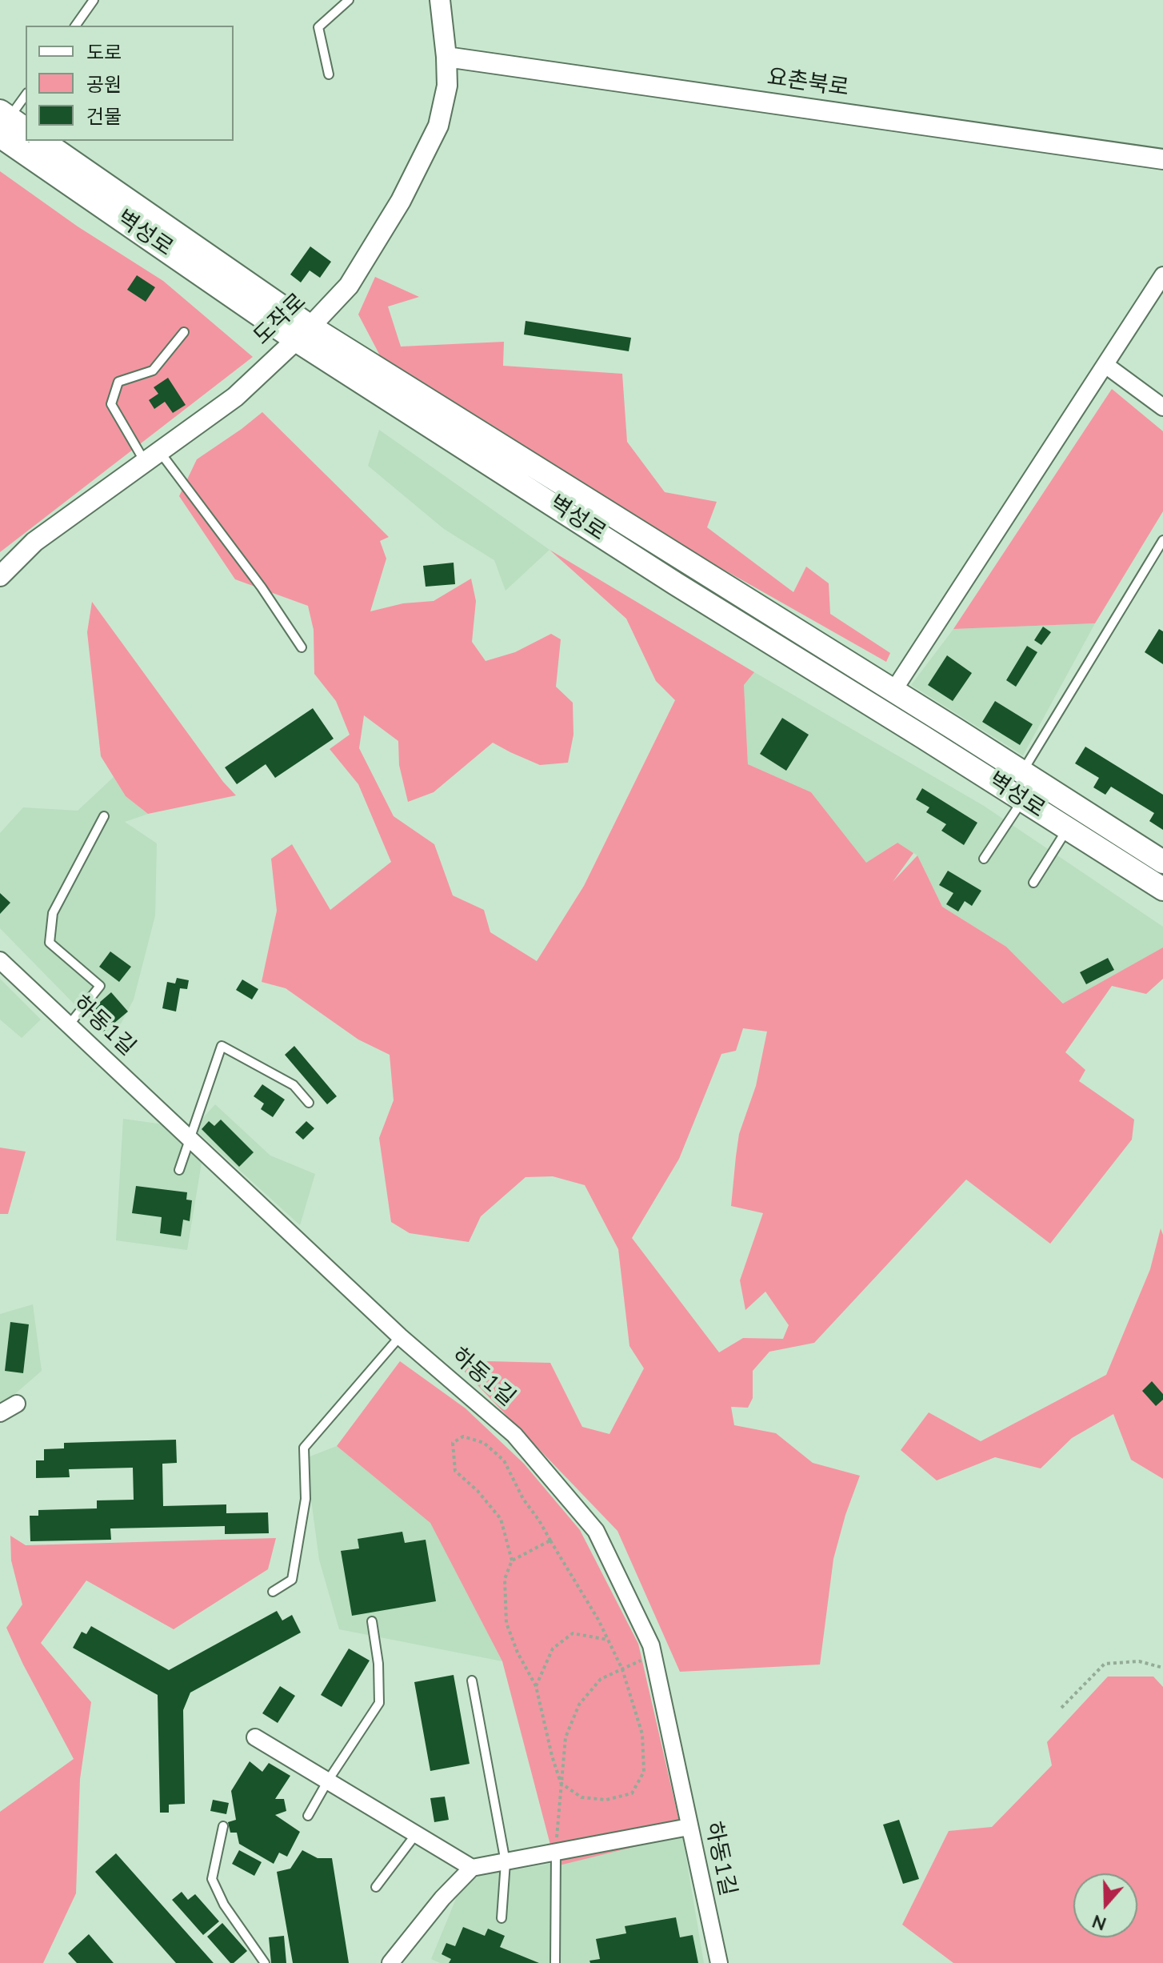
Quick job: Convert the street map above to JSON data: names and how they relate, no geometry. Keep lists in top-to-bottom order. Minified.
{"streets":{"main road":["벽성로"],"street":["요촌북로","도작로","하동1길"]},"crossings":[["요촌북로","도작로"],["벽성로","도작로"]],"legend":["도로","공원","건물"],"north":"bottom"}
